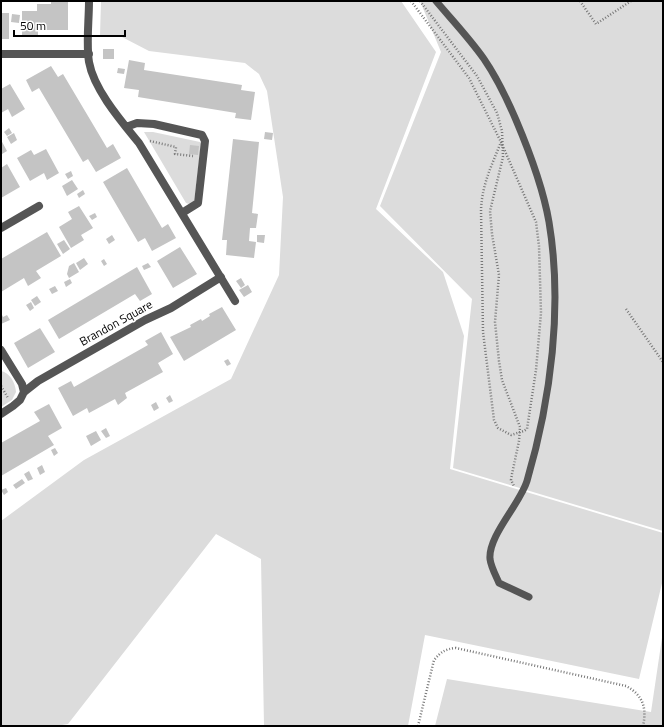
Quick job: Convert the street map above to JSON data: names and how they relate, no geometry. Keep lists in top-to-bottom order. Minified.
{"streets":{"street":["Brandon Square"]},"scale_bar":"50 m"}
